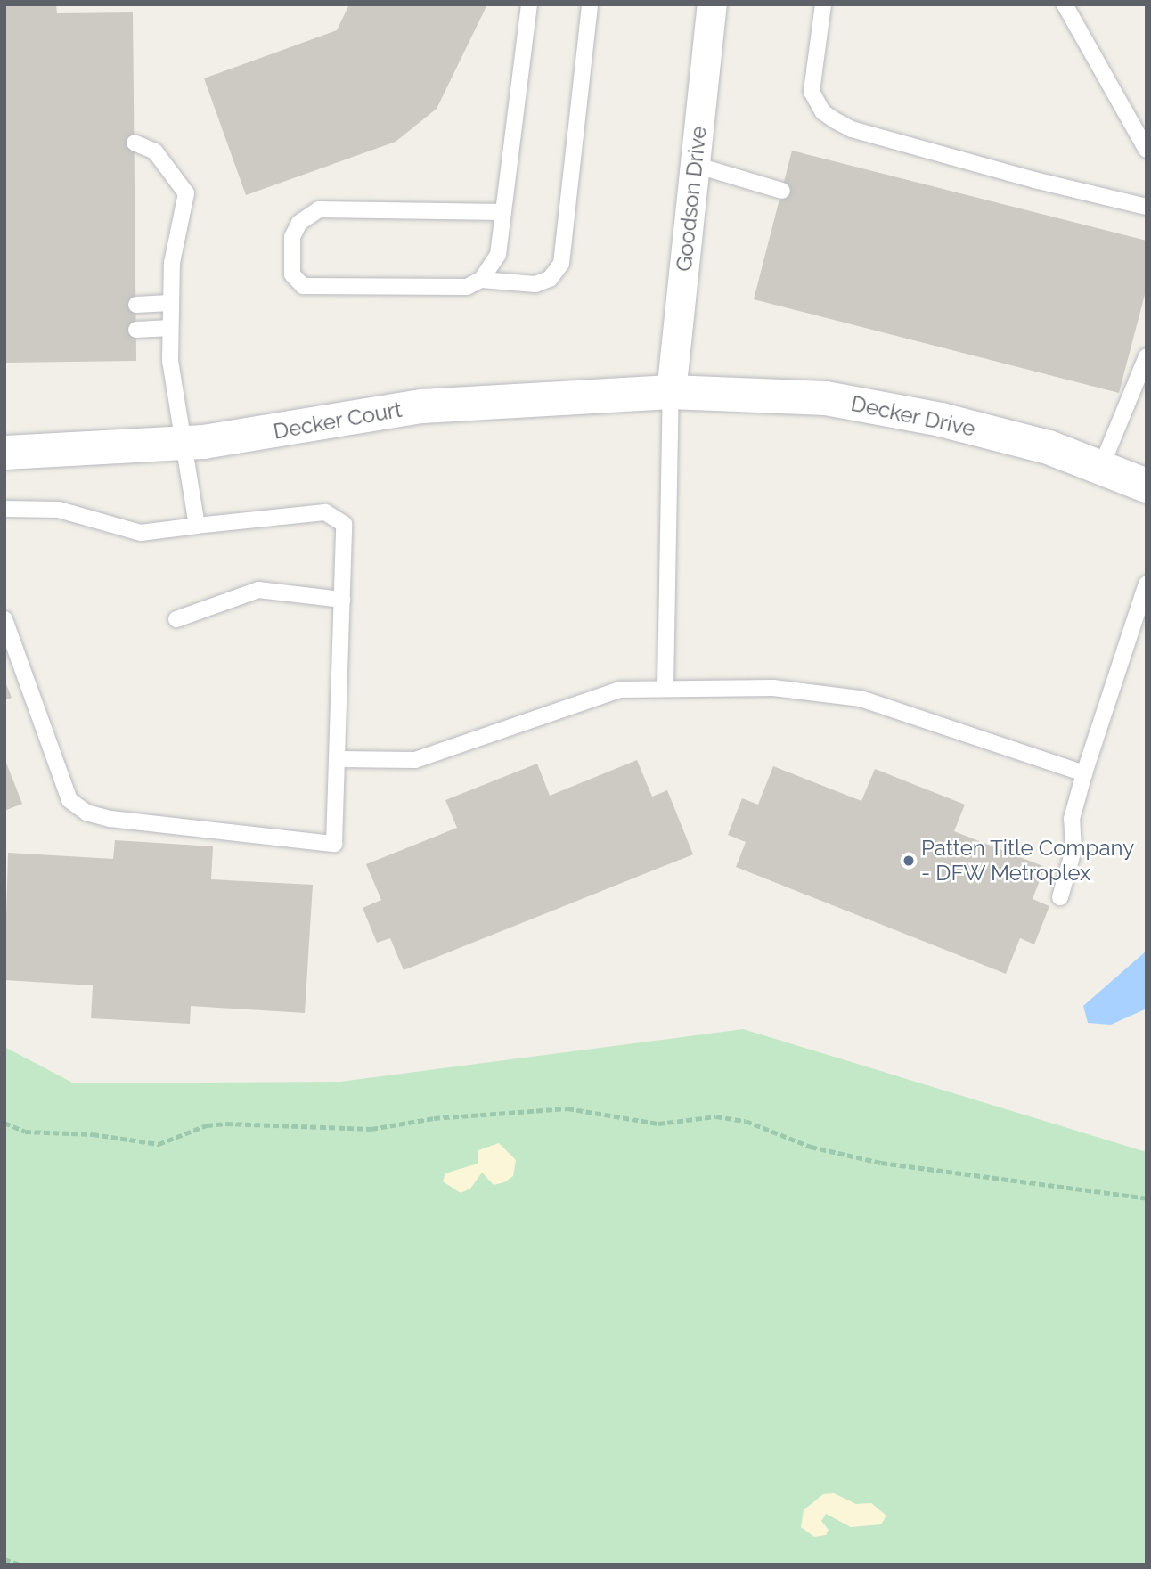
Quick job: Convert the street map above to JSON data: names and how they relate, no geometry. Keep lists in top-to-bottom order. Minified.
{"streets":{"street":["Goodson Drive","Decker Drive","Decker Court"]},"crossings":[["Goodson Drive","Decker Drive"],["Goodson Drive","Decker Court"],["Decker Drive","Decker Court"]],"places":["Patten Title Company - DFW Metroplex"]}
